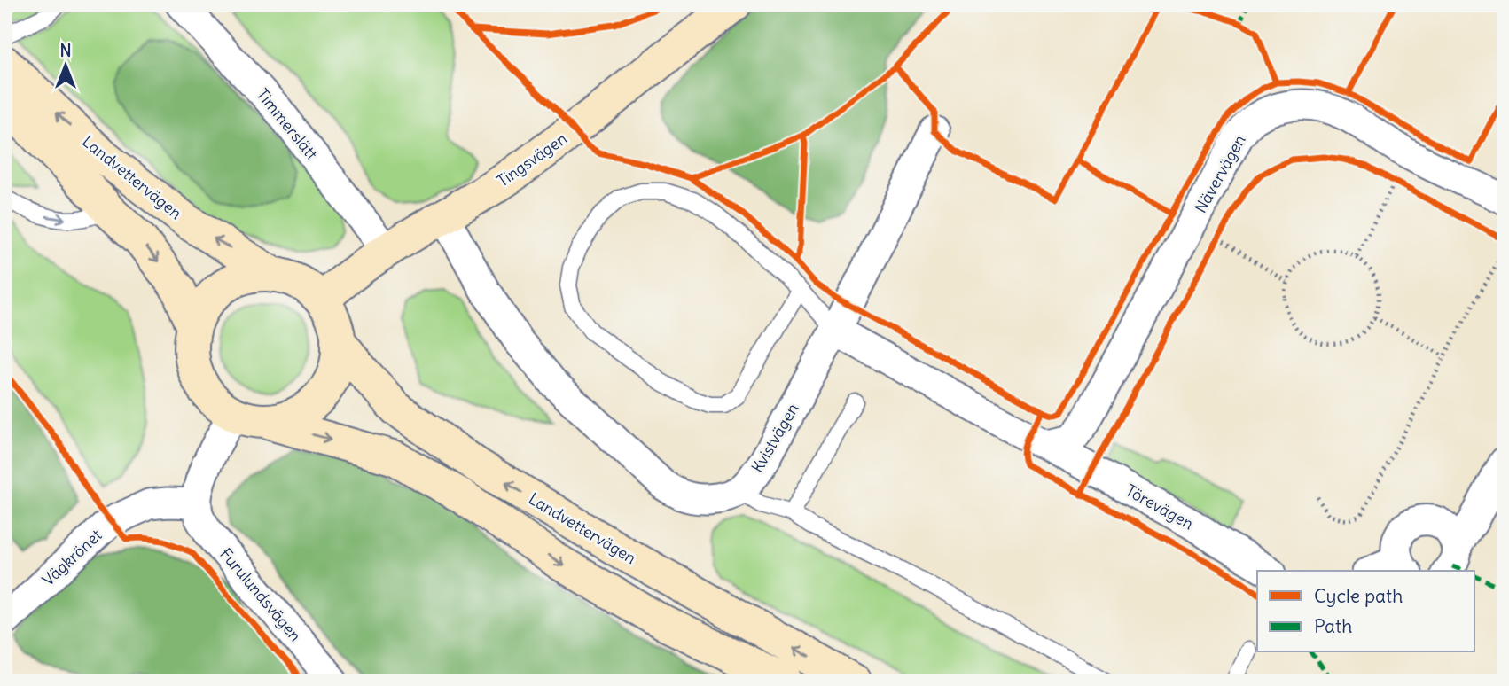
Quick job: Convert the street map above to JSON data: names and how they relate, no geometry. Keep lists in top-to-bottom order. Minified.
{"streets":{"street":["Timmerslätt","Tingsvägen","Nävervägen","Landvettervägen","Kvistvägen","Törevägen","Vägkrönet","Furulundsvägen"]},"crossings":[["Timmerslätt","Tingsvägen"],["Tingsvägen","Landvettervägen"],["Nävervägen","Törevägen"],["Kvistvägen","Törevägen"],["Vägkrönet","Furulundsvägen"]],"legend":["Cycle path","Path"],"north":"top"}
